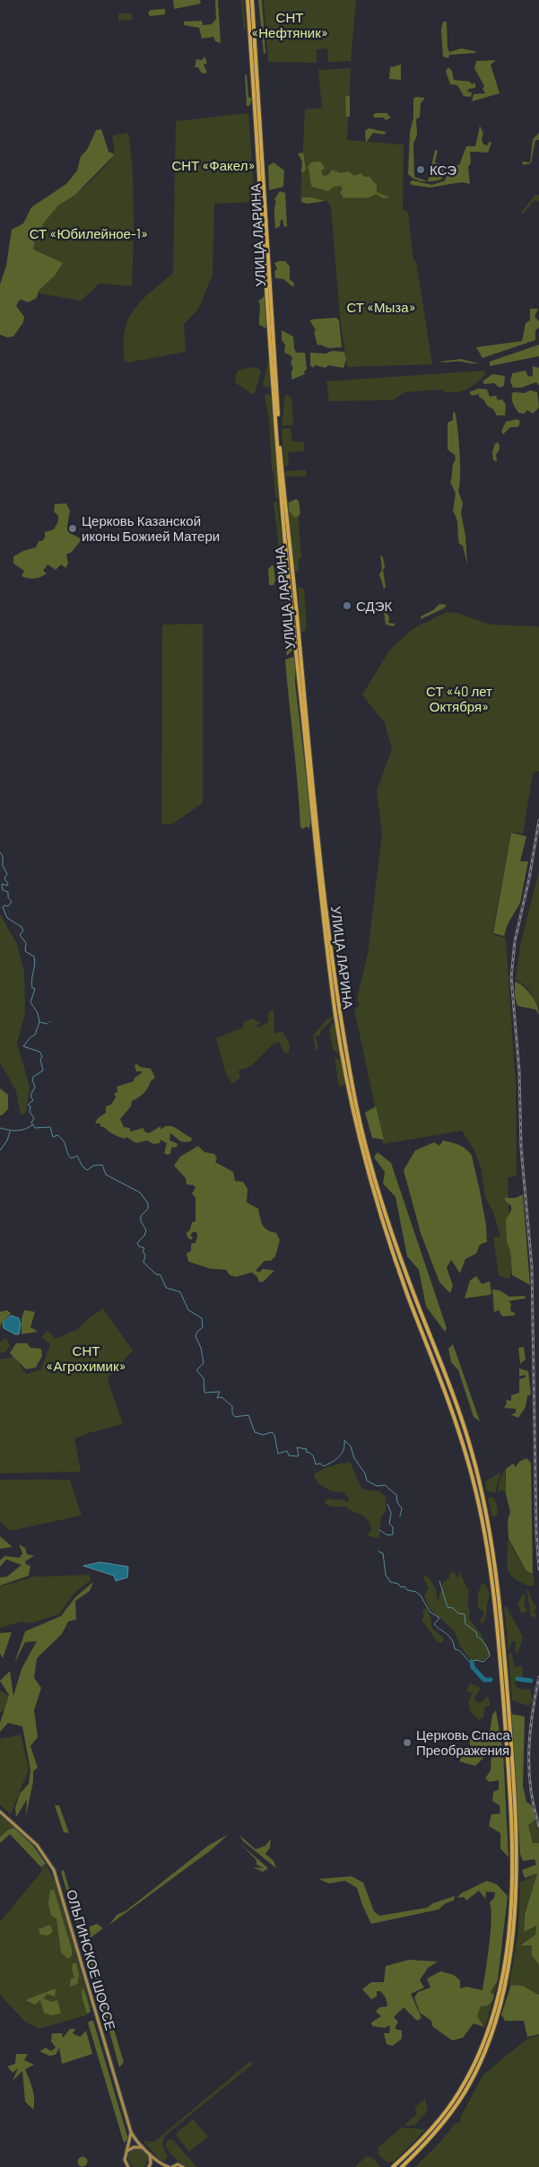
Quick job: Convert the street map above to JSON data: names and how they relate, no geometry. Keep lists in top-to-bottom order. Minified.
{"streets":{"main road":["УЛИЦА ЛАРИНА","ОЛЬГИНСКОЕ ШОССЕ"]},"parks":["СНТ «Нефтяник»","СНТ «Факел»","СТ «Юбилейное-1»","СТ «Мыза»","СТ «40 лет Октября»","СНТ «Агрохимик»"],"places":["КСЭ","Церковь Казанской иконы Божией Матери","СДЭК","Церковь Спаса Преображения"]}
